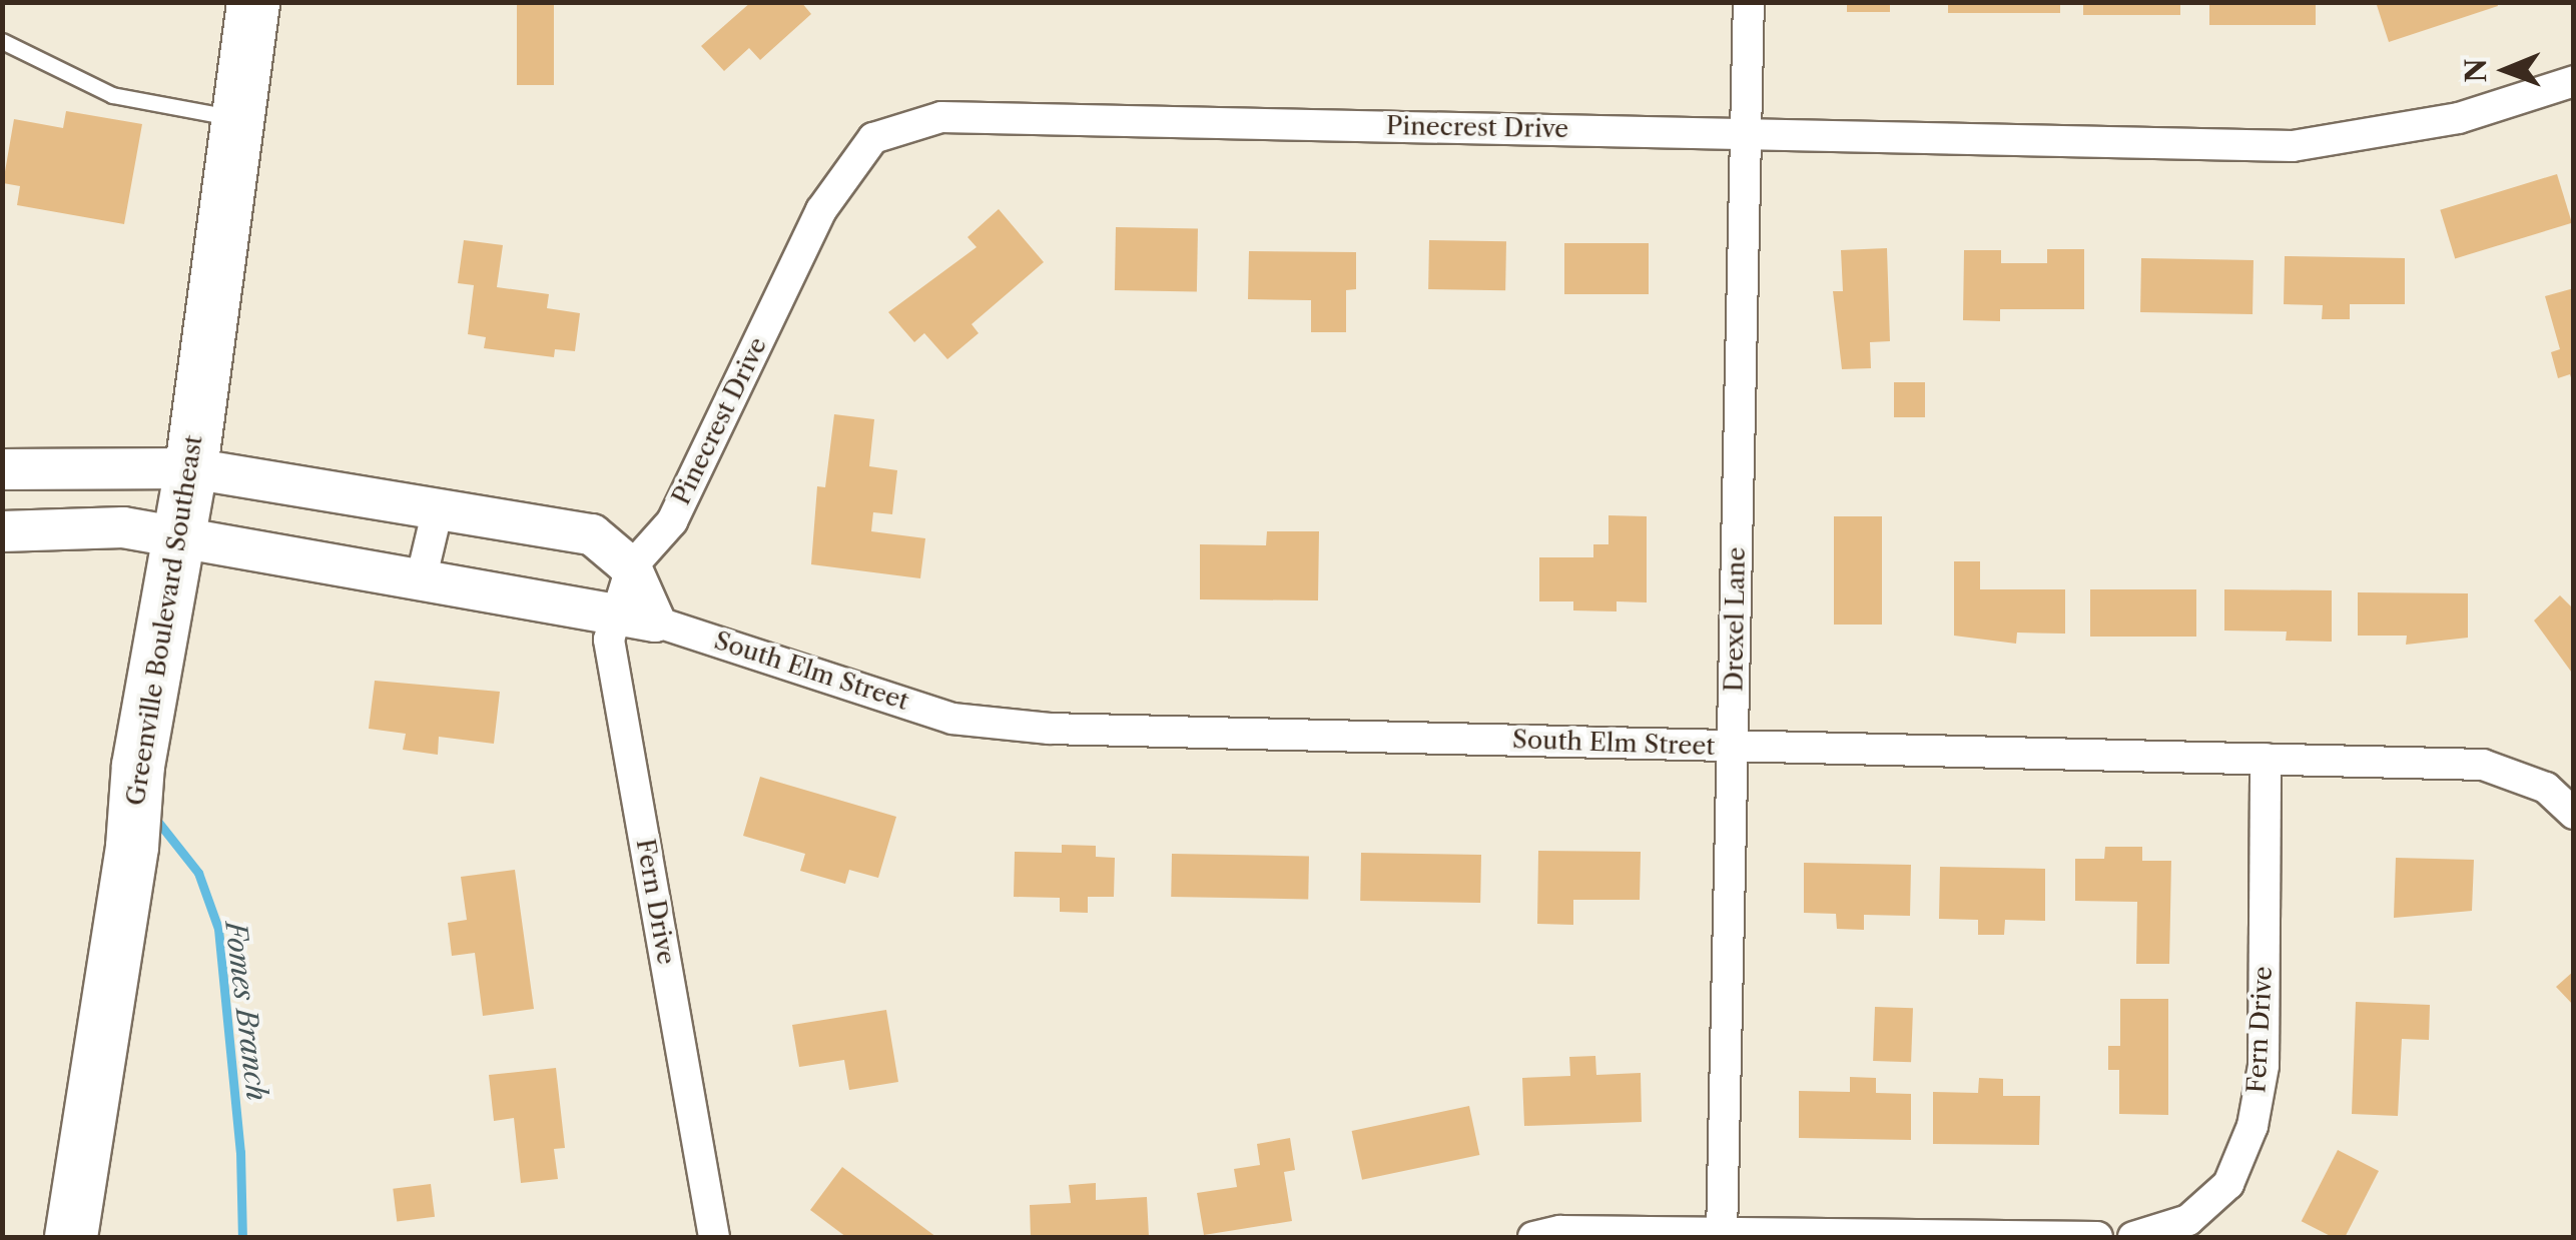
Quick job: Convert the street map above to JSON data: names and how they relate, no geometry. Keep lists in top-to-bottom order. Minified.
{"streets":{"highway":["Greenville Boulevard Southeast"],"street":["Pinecrest Drive","Drexel Lane","South Elm Street","Fern Drive"]},"crossings":[["Pinecrest Drive","Drexel Lane"],["Pinecrest Drive","Fern Drive"],["Drexel Lane","South Elm Street"],["Greenville Boulevard Southeast","South Elm Street"],["South Elm Street","Fern Drive"]],"water":["Fomes Branch"],"north":"left"}
